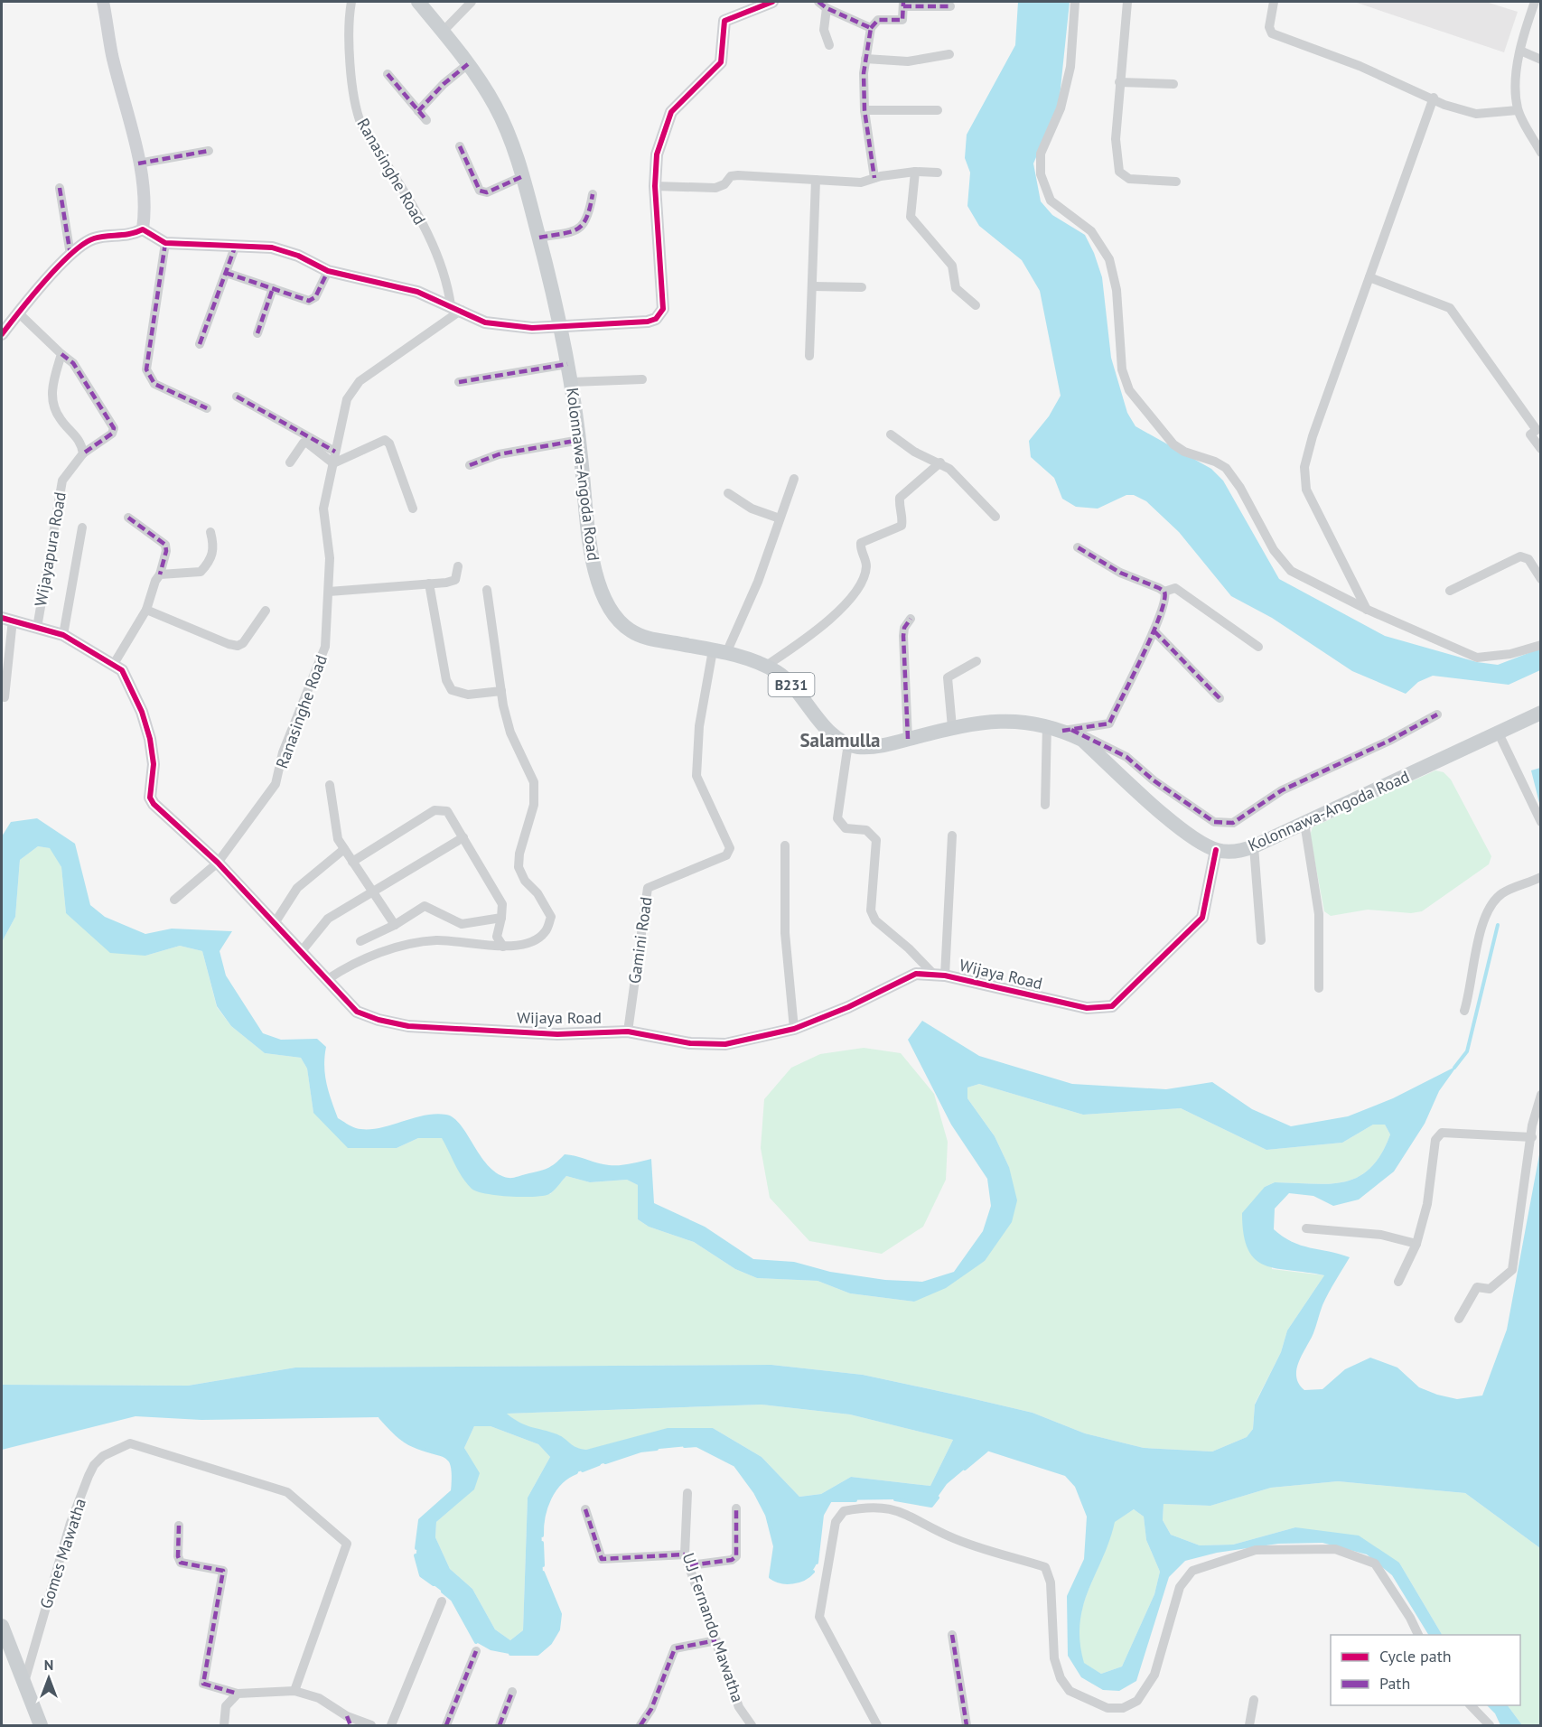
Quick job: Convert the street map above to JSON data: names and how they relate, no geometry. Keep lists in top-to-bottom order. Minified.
{"streets":{"main road":["Kolonnawa-Angoda Road","B231"],"street":["Ranasinghe Road","Wijayapura Road","Gamini Road","Wijaya Road","Gomes Mawatha","U.J Fernando Mawatha"]},"crossings":[["Ranasinghe Road","Wijaya Road"],["Kolonnawa-Angoda Road","Gamini Road"],["Kolonnawa-Angoda Road","Wijaya Road"],["Wijayapura Road","Wijaya Road"],["Gamini Road","Wijaya Road"]],"districts":["Salamulla"],"legend":["Cycle path","Path"],"north":"top"}
